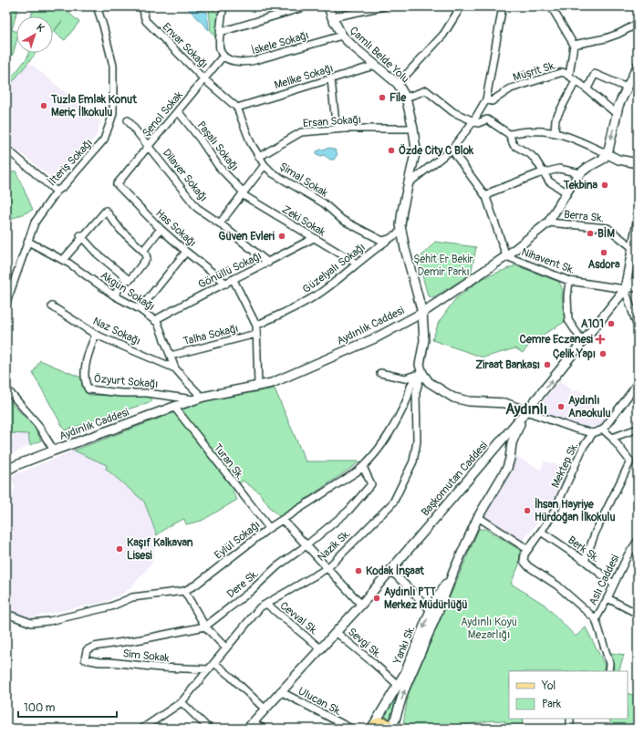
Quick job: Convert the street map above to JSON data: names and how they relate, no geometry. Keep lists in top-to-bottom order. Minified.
{"streets":{"street":["İskele Sokağı","Envar Sokağı","Çamlı Belde Yolu","Müşrit Sk.","Melike Sokağı","Şenol Sokak","Ersan Sokağı","Paşalı Sokağı","İlteriş Sokağı","Dilaver Sokağı","Şimal Sokak","Berra Sk.","Zeki Sokak","Has Sokağı","Nihavent Sk.","Güzelyalı Sokağı","Gönüllü Sokağı","Akgün Sokağı","Aydınlık Caddesi","Naz Sokağı","Talha Sokağı","Özyurt Sokağı","Turan Sk.","Mektep Sk.","Başkomutan Caddesi","Eylül Sokağı","Nazik Sk.","Berk Sk.","Aslı Caddesi","Dere Sk.","Cevval Sk.","Sevgi Sk.","Yankı Sk.","Sim Sokak","Ulucan Sk."]},"crossings":[["İskele Sokağı","Çamlı Belde Yolu"],["İskele Sokağı","Şenol Sokak"],["Envar Sokağı","Melike Sokağı"],["Envar Sokağı","Şenol Sokak"],["Envar Sokağı","Şimal Sokak"],["Çamlı Belde Yolu","Melike Sokağı"],["Çamlı Belde Yolu","Ersan Sokağı"],["Çamlı Belde Yolu","Güzelyalı Sokağı"],["Çamlı Belde Yolu","Aydınlık Caddesi"],["Çamlı Belde Yolu","Nazik Sk."],["Melike Sokağı","Şimal Sokak"],["Şenol Sokak","Paşalı Sokağı"],["Şenol Sokak","Dilaver Sokağı"],["Şenol Sokak","Has Sokağı"],["Ersan Sokağı","Şimal Sokak"],["Paşalı Sokağı","Zeki Sokak"],["İlteriş Sokağı","Akgün Sokağı"],["Dilaver Sokağı","Gönüllü Sokağı"],["Şimal Sokak","Güzelyalı Sokağı"],["Berra Sk.","Aydınlık Caddesi"],["Berra Sk.","Başkomutan Caddesi"],["Zeki Sokak","Güzelyalı Sokağı"],["Zeki Sokak","Gönüllü Sokağı"],["Has Sokağı","Gönüllü Sokağı"],["Nihavent Sk.","Aydınlık Caddesi"],["Nihavent Sk.","Başkomutan Caddesi"],["Gönüllü Sokağı","Akgün Sokağı"],["Akgün Sokağı","Aydınlık Caddesi"],["Akgün Sokağı","Naz Sokağı"],["Akgün Sokağı","Talha Sokağı"],["Akgün Sokağı","Özyurt Sokağı"],["Aydınlık Caddesi","Özyurt Sokağı"],["Aydınlık Caddesi","Turan Sk."],["Aydınlık Caddesi","Nazik Sk."],["Naz Sokağı","Özyurt Sokağı"],["Turan Sk.","Eylül Sokağı"],["Mektep Sk.","Berk Sk."],["Başkomutan Caddesi","Cevval Sk."],["Başkomutan Caddesi","Sevgi Sk."],["Başkomutan Caddesi","Yankı Sk."],["Başkomutan Caddesi","Ulucan Sk."],["Eylül Sokağı","Nazik Sk."],["Eylül Sokağı","Dere Sk."],["Nazik Sk.","Cevval Sk."],["Nazik Sk.","Sim Sokak"],["Berk Sk.","Aslı Caddesi"],["Dere Sk.","Sim Sokak"],["Sevgi Sk.","Yankı Sk."]],"districts":["Aydınlı"],"parks":["Şehit Er Bekir Demir Parkı","Aydınlı Köyü Mezarlığı"],"places":{"other":["File","Tuzla Emlak Konut Meriç İlkokulu","Özde City C Blok","Tekbina","BİM","Güven Evleri","Asdora","A101","Çelik Yapı","Ziraat Bankası","Aydınlı Anaokulu","İhsan Hayriye Hürdoğan İlkokulu","Kaşıf Kalkavan Lisesi","Kodak İnşaat","Aydınlı PTT Merkez Müdürlüğü"],"health":["Cemre Eczanesi"]},"legend":["Yol","Park"],"scale_bar":"100 m","north":"top right"}
